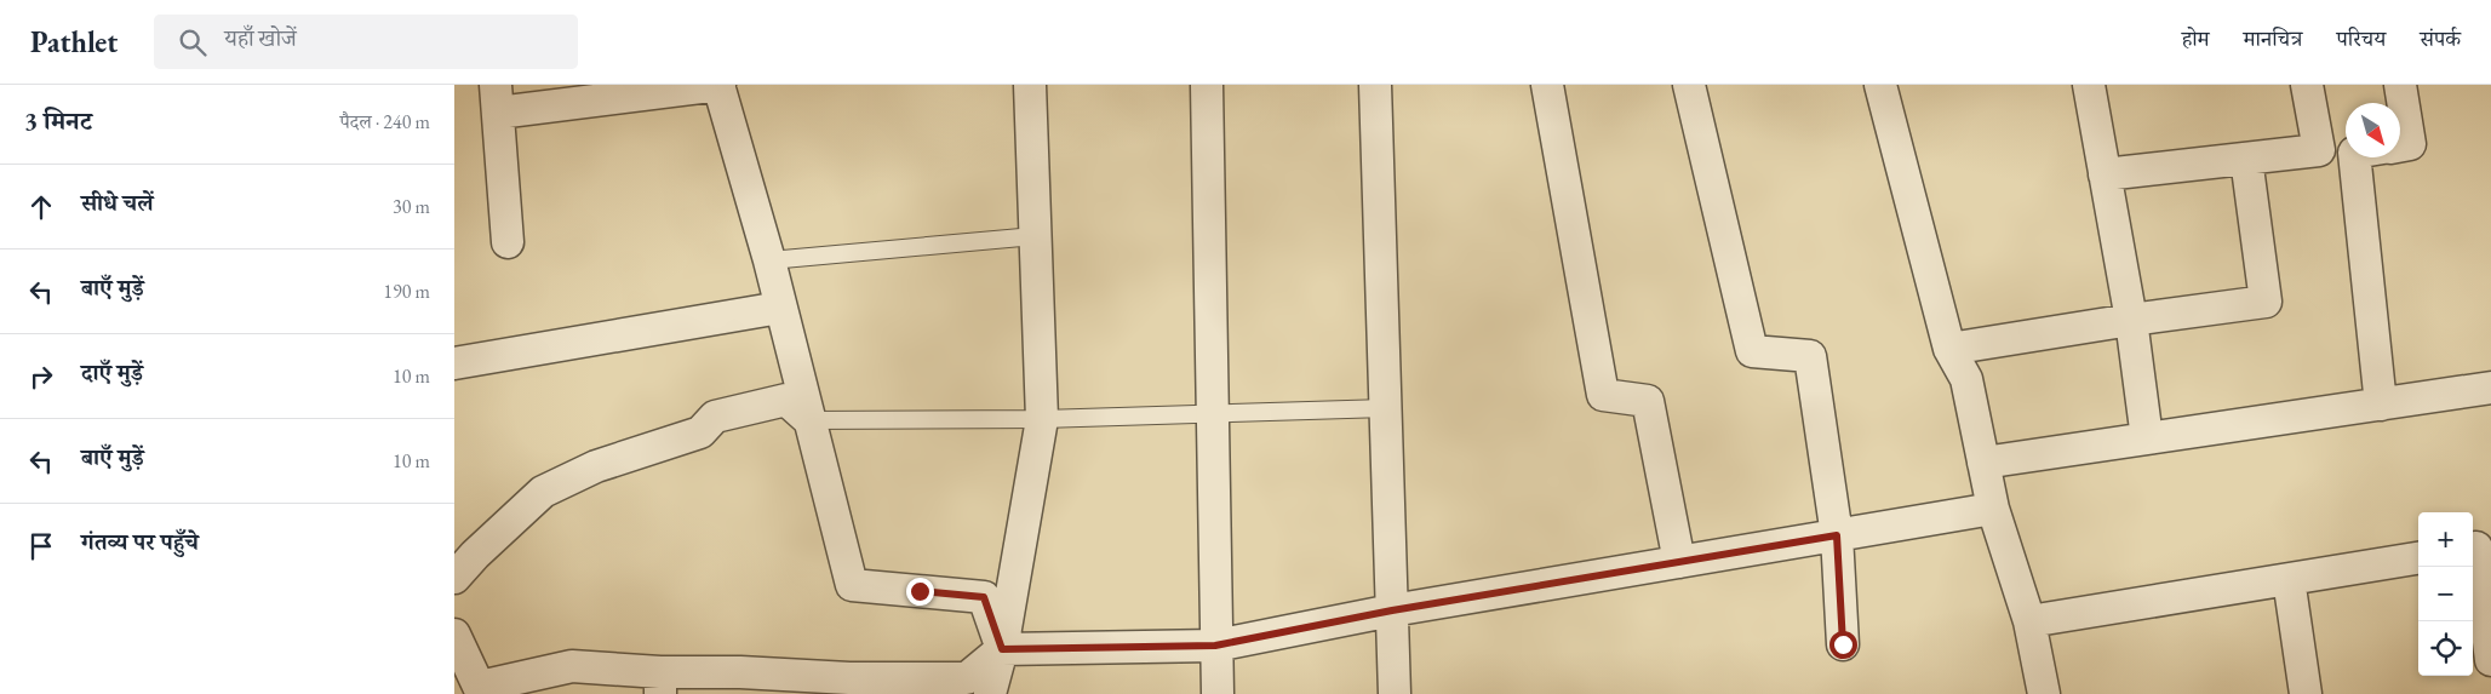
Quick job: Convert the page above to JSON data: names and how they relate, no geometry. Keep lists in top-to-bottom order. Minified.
{"north":"bottom right","page":{"header":"Pathlet","search":"यहाँ खोजें","nav":["होम","मानचित्र","परिचय","संपर्क"],"heading":["3 मिनट","पैदल · 240 m"],"list":[["सीधे चलें","30 m"],["बाएँ मुड़ें","190 m"],["दाएँ मुड़ें","10 m"],["बाएँ मुड़ें","10 m"],"गंतव्य पर पहुँचे"],"map_buttons":["+","−"]}}
